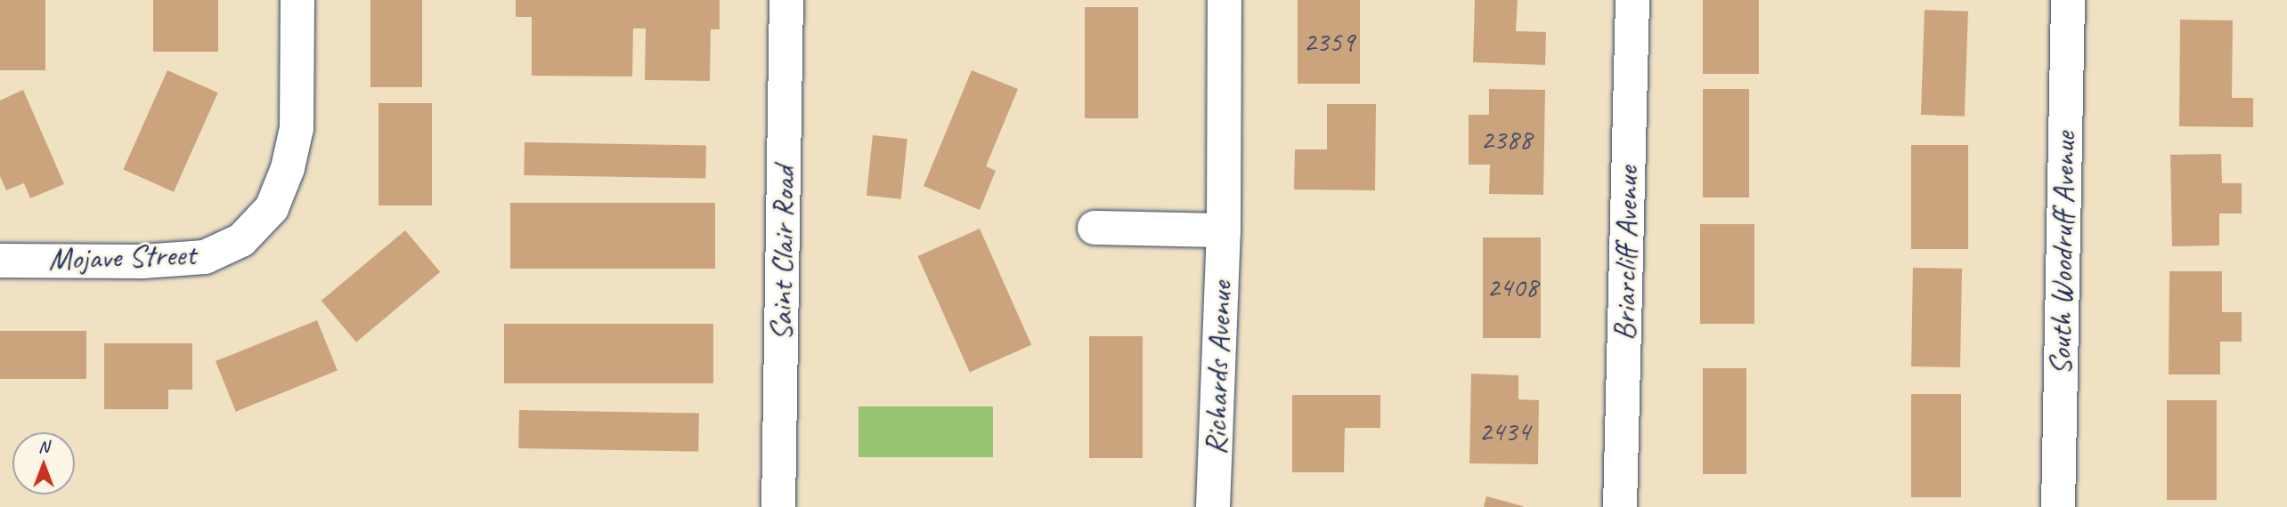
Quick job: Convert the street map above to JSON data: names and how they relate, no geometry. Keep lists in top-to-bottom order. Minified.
{"streets":{"street":["Saint Clair Road","Briarcliff Avenue","South Woodruff Avenue","Mojave Street","Richards Avenue"]},"house_numbers":["2359","2388","2408","2434"],"north":"top"}
